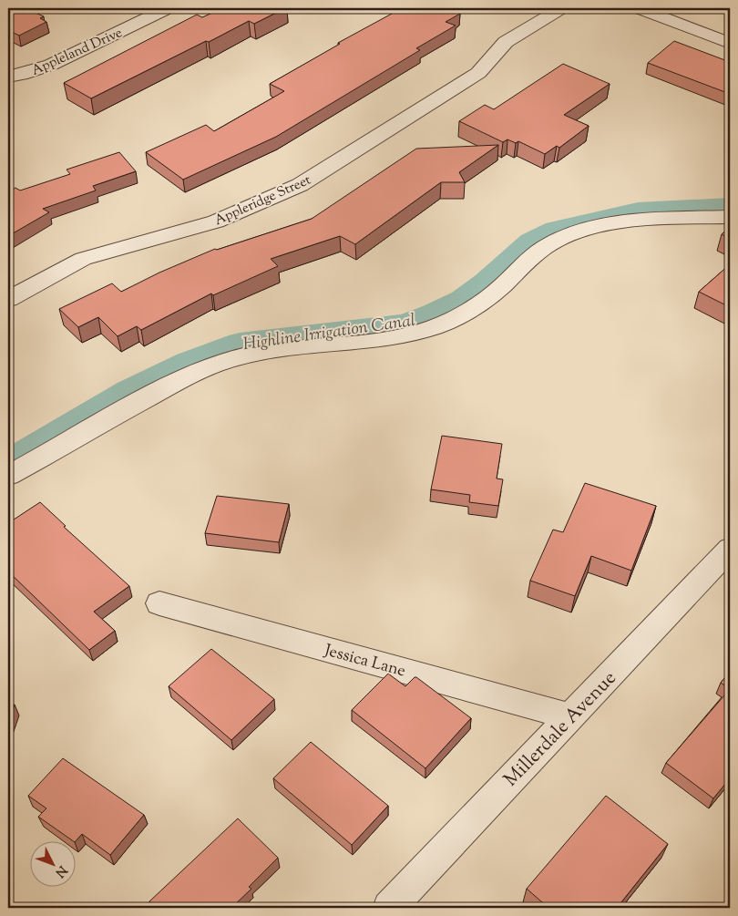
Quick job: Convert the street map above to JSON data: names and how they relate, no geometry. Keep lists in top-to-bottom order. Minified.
{"streets":{"street":["Appleland Drive","Appleridge Street","Jessica Lane","Millerdale Avenue"]},"crossings":[["Jessica Lane","Millerdale Avenue"]],"water":["Highline Irrigation Canal"],"north":"bottom right"}
